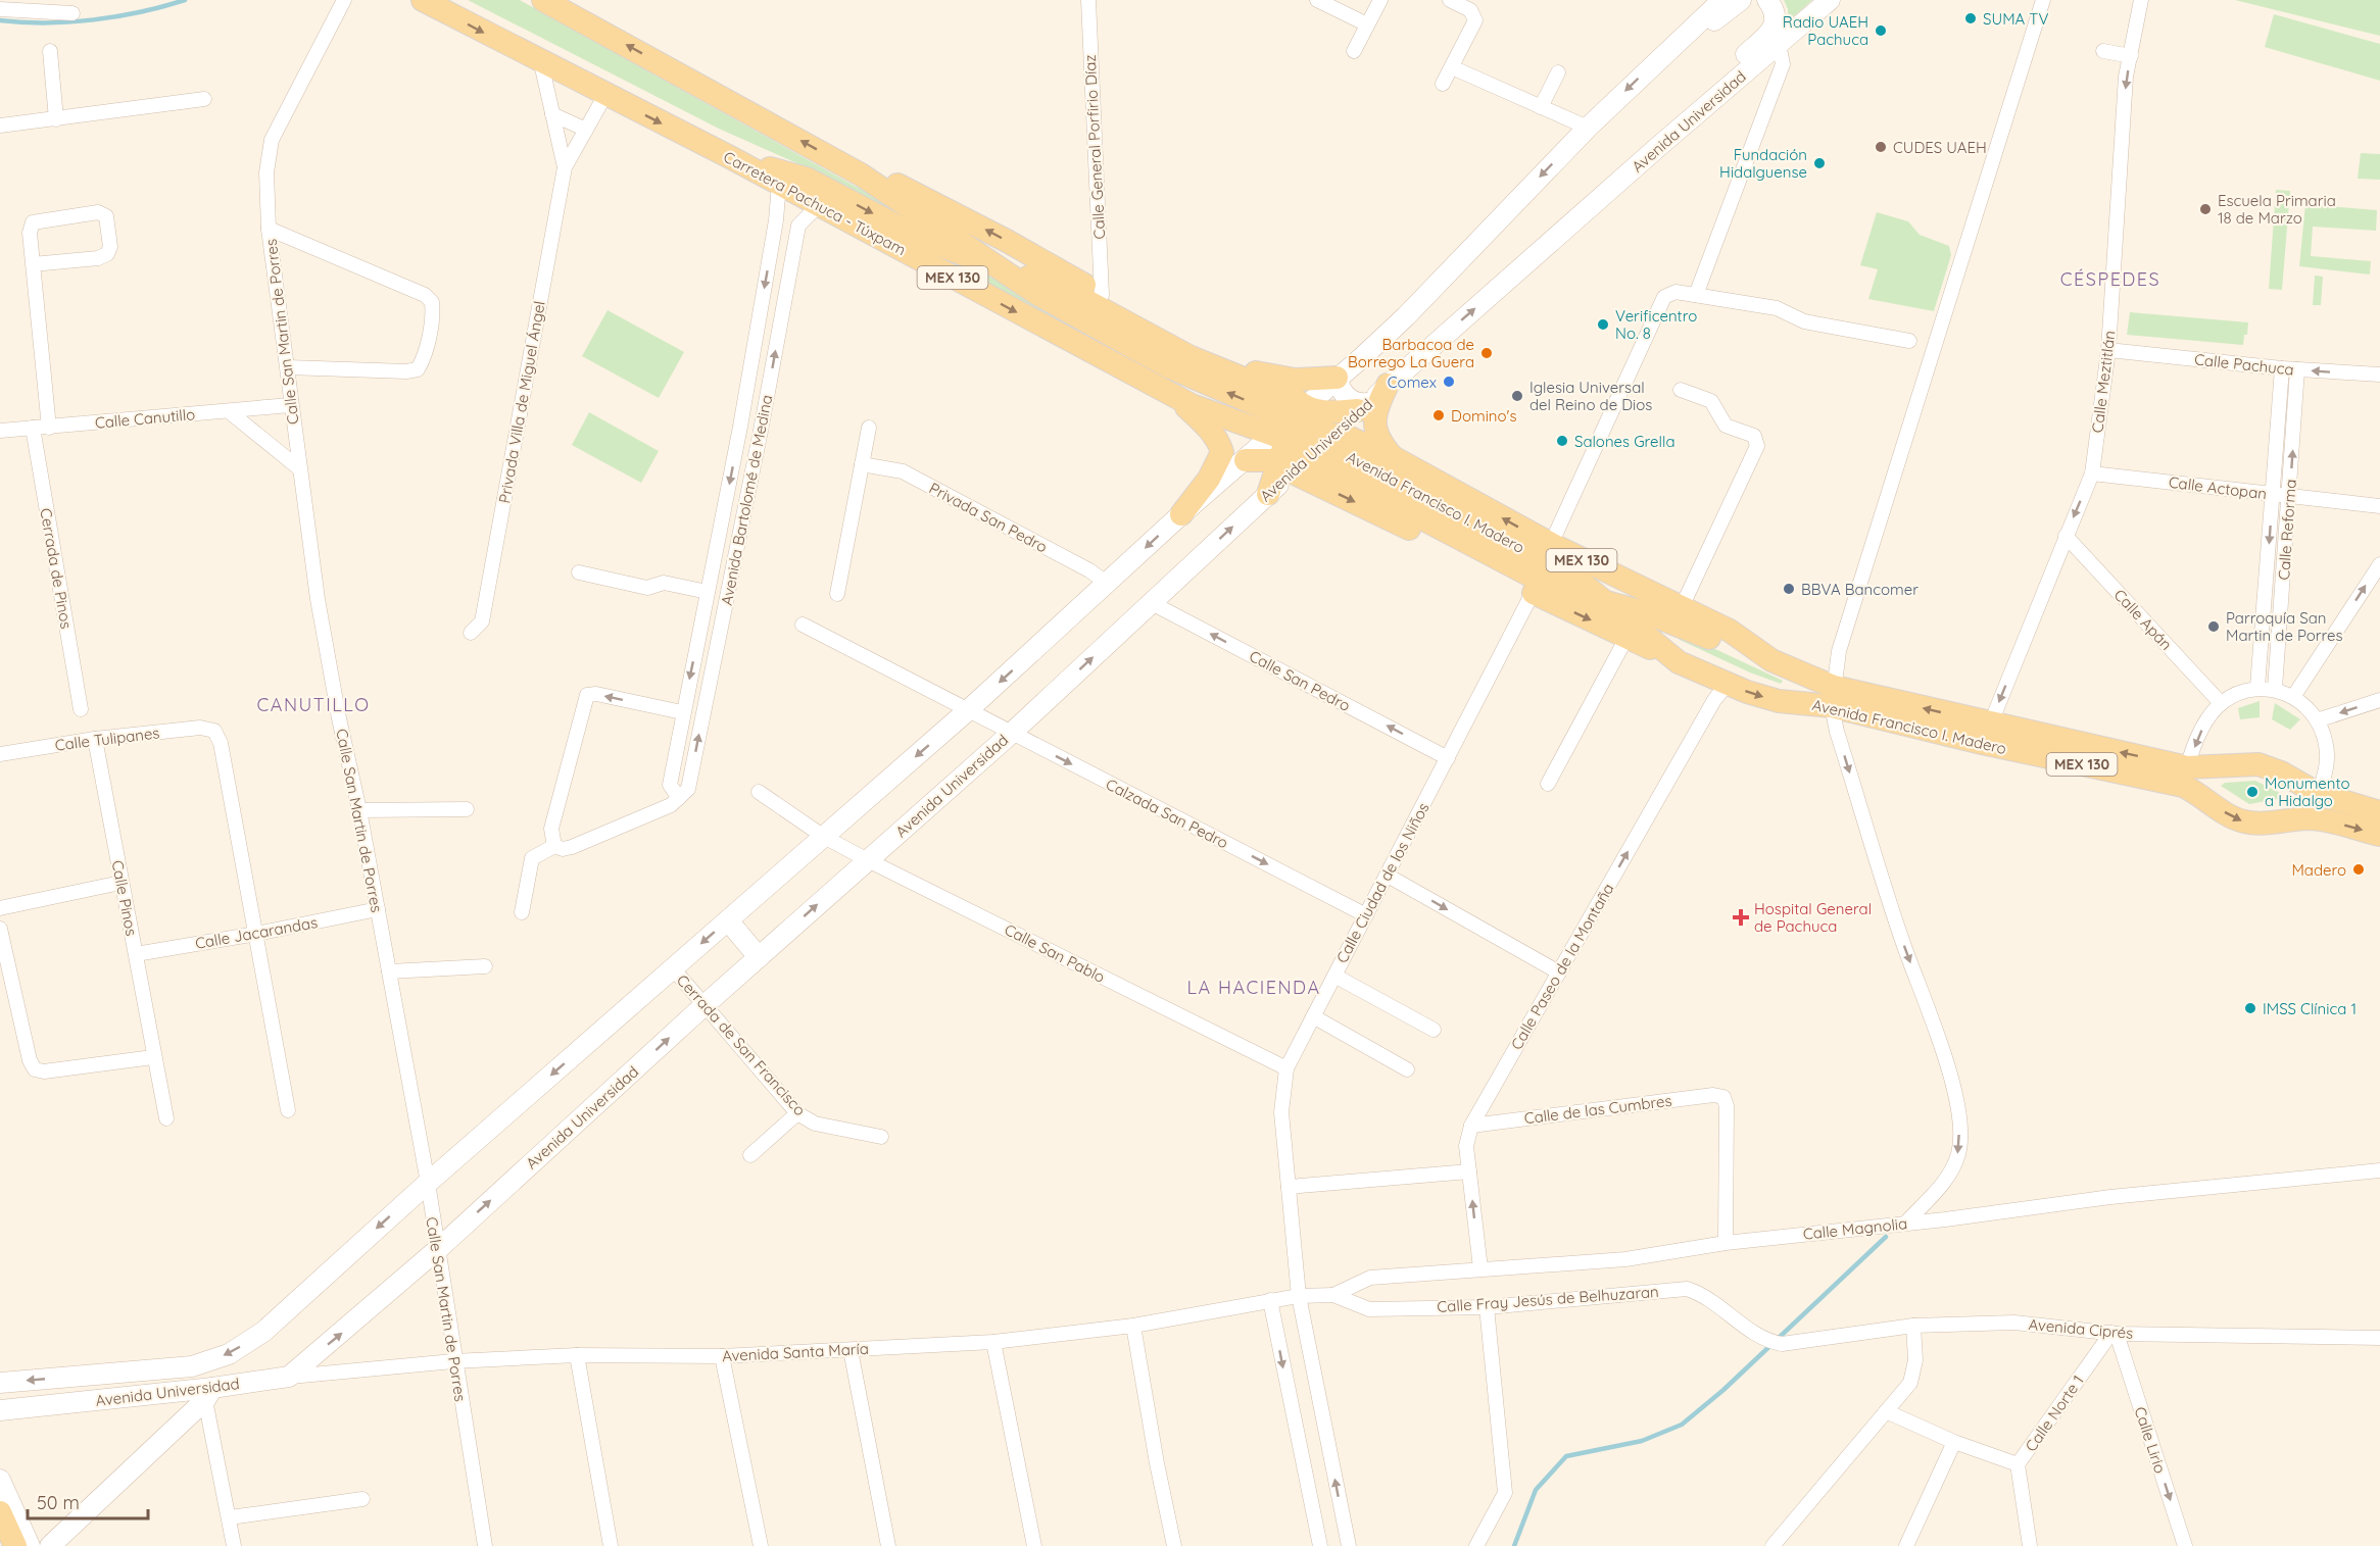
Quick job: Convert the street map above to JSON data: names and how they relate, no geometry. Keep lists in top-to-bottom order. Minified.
{"streets":{"main road":["Avenida Universidad","Carretera Pachuca - Túxpam","MEX 130","Avenida Francisco I. Madero"],"street":["Calle General Porfirio Díaz","Calle San Martin de Porres","Calle Pachuca","Calle Meztitlán","Privada Villa de Miguel Ángel","Calle Canutillo","Calle Actopan","Avenida Bartolomé de Medina","Privada San Pedro","Calle Reforma","Cerrada de Pinos","Calle Apán","Calle San Pedro","Calle Tulipanes","Calzada San Pedro","Calle Ciudad de los Niños","Calle Pinos","Calle Jacarandas","Calle San Pablo","Calle Paseo de la Montaña","Cerrada de San Francisco","Calle de las Cumbres","Calle Magnolia","Calle Fray Jesús de Belhuzaran","Avenida Ciprés","Avenida Santa María","Calle Norte 1","Calle Lirio"]},"crossings":[["Avenida Universidad","Calle San Martin de Porres"],["Avenida Universidad","Privada San Pedro"],["Avenida Universidad","Calle San Pedro"],["Avenida Universidad","Calzada San Pedro"],["Avenida Universidad","Calle San Pablo"],["Avenida Universidad","Cerrada de San Francisco"],["Avenida Universidad","Avenida Santa María"],["Carretera Pachuca - Túxpam","MEX 130"],["Carretera Pachuca - Túxpam","Privada Villa de Miguel Ángel"],["Carretera Pachuca - Túxpam","Avenida Bartolomé de Medina"],["Carretera Pachuca - Túxpam","Avenida Francisco I. Madero"],["MEX 130","Avenida Francisco I. Madero"],["Calle San Martin de Porres","Calle Canutillo"],["Calle San Martin de Porres","Calle Jacarandas"],["Calle San Martin de Porres","Avenida Santa María"],["Calle Pachuca","Calle Meztitlán"],["Calle Pachuca","Calle Reforma"],["Calle Meztitlán","Calle Actopan"],["Calle Meztitlán","Avenida Francisco I. Madero"],["Calle Meztitlán","Calle Apán"],["Calle Canutillo","Cerrada de Pinos"],["Calle Actopan","Calle Reforma"],["Avenida Francisco I. Madero","Calle Paseo de la Montaña"],["Calle San Pedro","Calle Ciudad de los Niños"],["Calle Tulipanes","Calle Pinos"],["Calle Tulipanes","Calle Jacarandas"],["Calzada San Pedro","Calle Ciudad de los Niños"],["Calle Ciudad de los Niños","Calle San Pablo"],["Calle Ciudad de los Niños","Calle Fray Jesús de Belhuzaran"],["Calle Ciudad de los Niños","Avenida Santa María"],["Calle Pinos","Calle Jacarandas"],["Calle Paseo de la Montaña","Calle de las Cumbres"],["Calle Paseo de la Montaña","Calle Magnolia"],["Calle de las Cumbres","Calle Magnolia"],["Calle Magnolia","Calle Fray Jesús de Belhuzaran"],["Calle Fray Jesús de Belhuzaran","Avenida Ciprés"],["Calle Fray Jesús de Belhuzaran","Avenida Santa María"],["Avenida Ciprés","Calle Norte 1"],["Avenida Ciprés","Calle Lirio"],["Calle Norte 1","Calle Lirio"]],"one_way":["Calle Meztitlán","Calle San Pedro","Calzada San Pedro","Calle Lirio"],"districts":["CÉSPEDES","CANUTILLO","LA HACIENDA"],"places":{"other":["SUMA TV","Radio UAEH Pachuca","CUDES UAEH","Fundación Hidalguense","Escuela Primaria 18 de Marzo","Verificentro No. 8","Barbacoa de Borrego La Guera","Comex","Iglesia Universal del Reino de Dios","Domino's","Salones Grella","BBVA Bancomer","Parroquía San Martin de Porres","Monumento a Hidalgo","Madero","IMSS Clínica 1"],"health":["Hospital General de Pachuca"]},"scale_bar":"50 m"}
